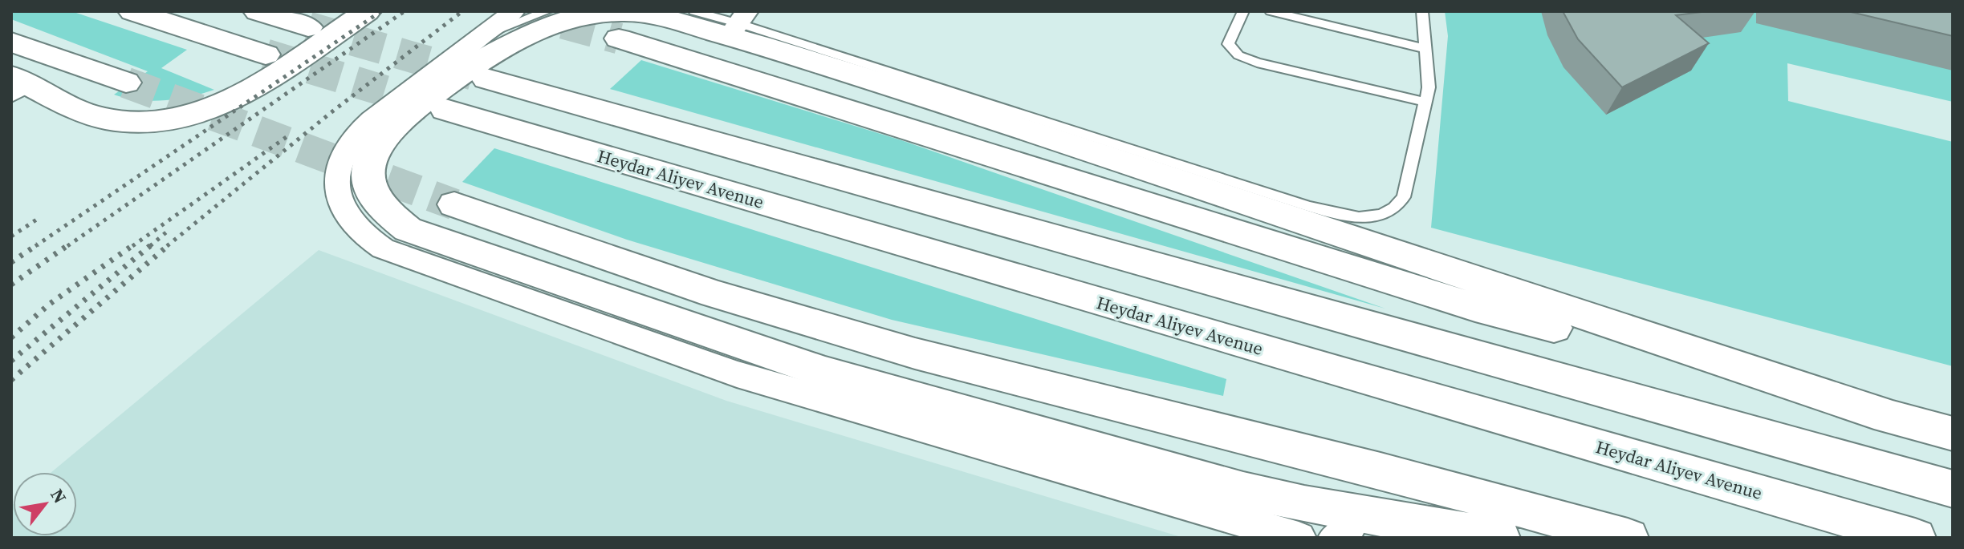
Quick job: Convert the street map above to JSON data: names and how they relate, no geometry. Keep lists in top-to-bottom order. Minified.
{"streets":{"main road":["Heydar Aliyev Avenue"]},"north":"top right"}
